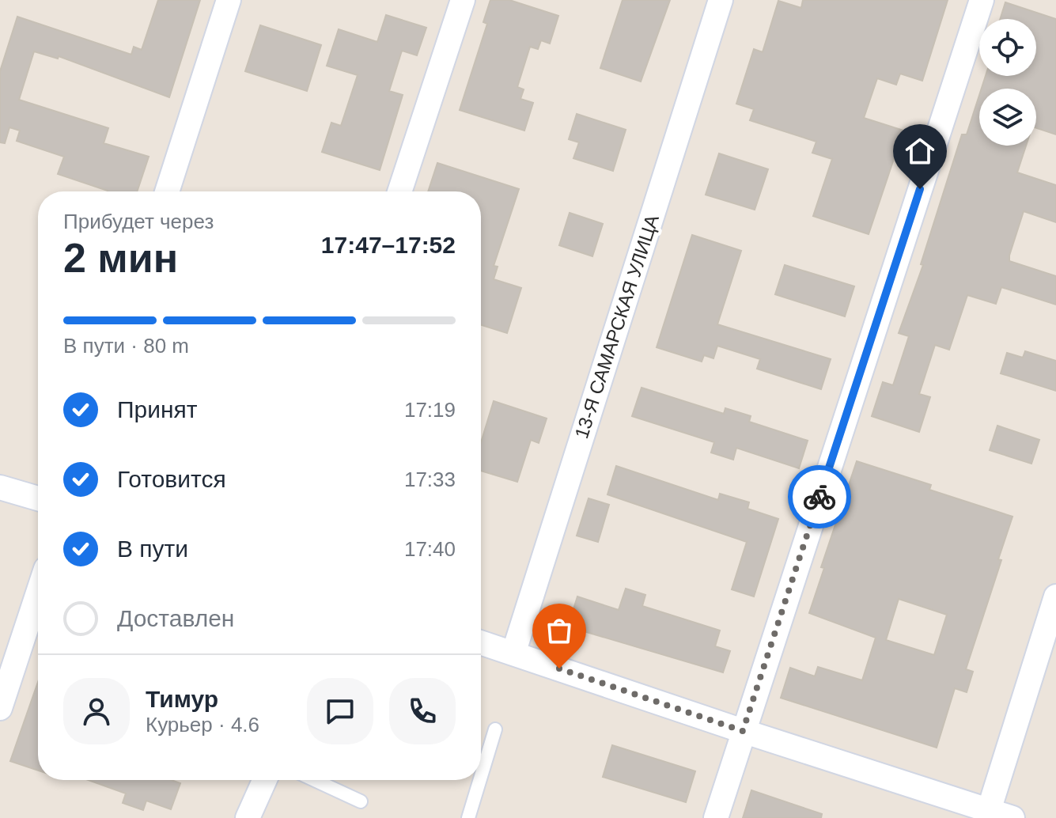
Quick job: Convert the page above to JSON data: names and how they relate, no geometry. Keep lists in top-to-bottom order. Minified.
{"streets":{"street":["13-Я САМАРСКАЯ УЛИЦА"]},"page":{"heading":["2 мин","Прибудет через","17:47–17:52"],"panel":["Тимур","Курьер · 4.6"],"bar":"В пути · 80 m","list":[["Принят","17:19"],["Готовится","17:33"],["В пути","17:40"],"Доставлен"]}}
